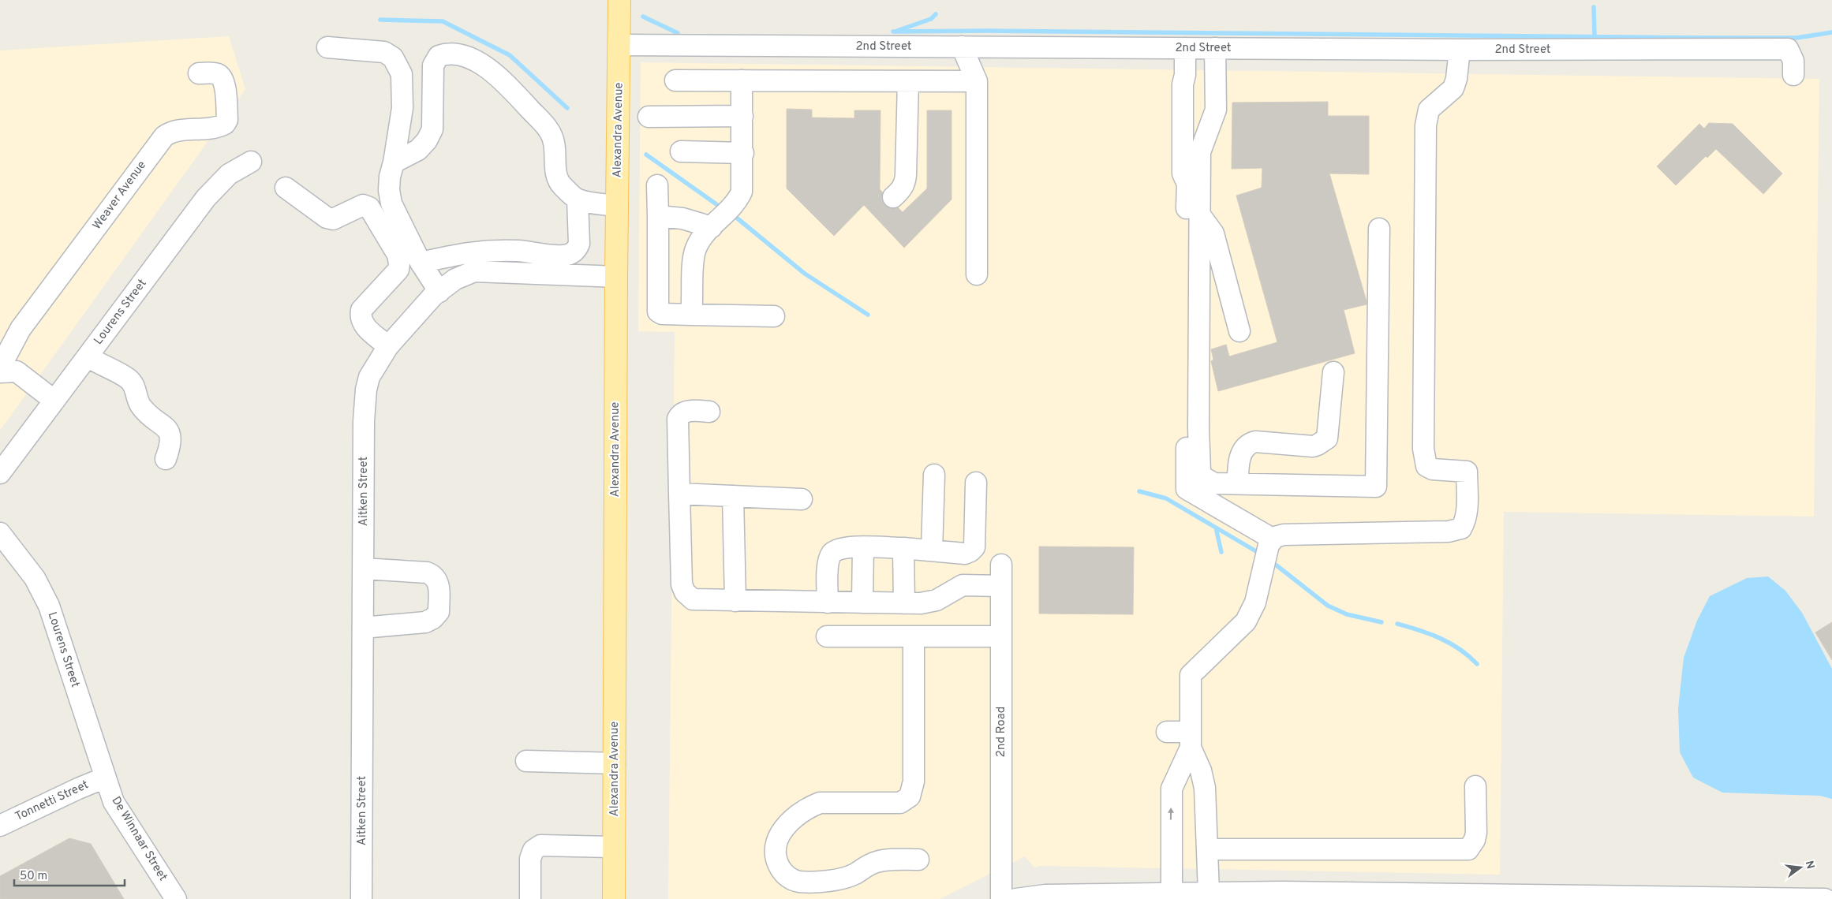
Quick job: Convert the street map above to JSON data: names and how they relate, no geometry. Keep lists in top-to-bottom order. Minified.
{"streets":{"main road":["Alexandra Avenue"],"street":["2nd Street","Weaver Avenue","Lourens Street","Aitken Street","2nd Road","Tonnetti Street","De Winnaar Street"]},"crossings":[["2nd Street","Alexandra Avenue"],["Alexandra Avenue","Aitken Street"],["Lourens Street","Tonnetti Street"],["Lourens Street","De Winnaar Street"],["Tonnetti Street","De Winnaar Street"]],"scale_bar":"50 m","north":"right"}
